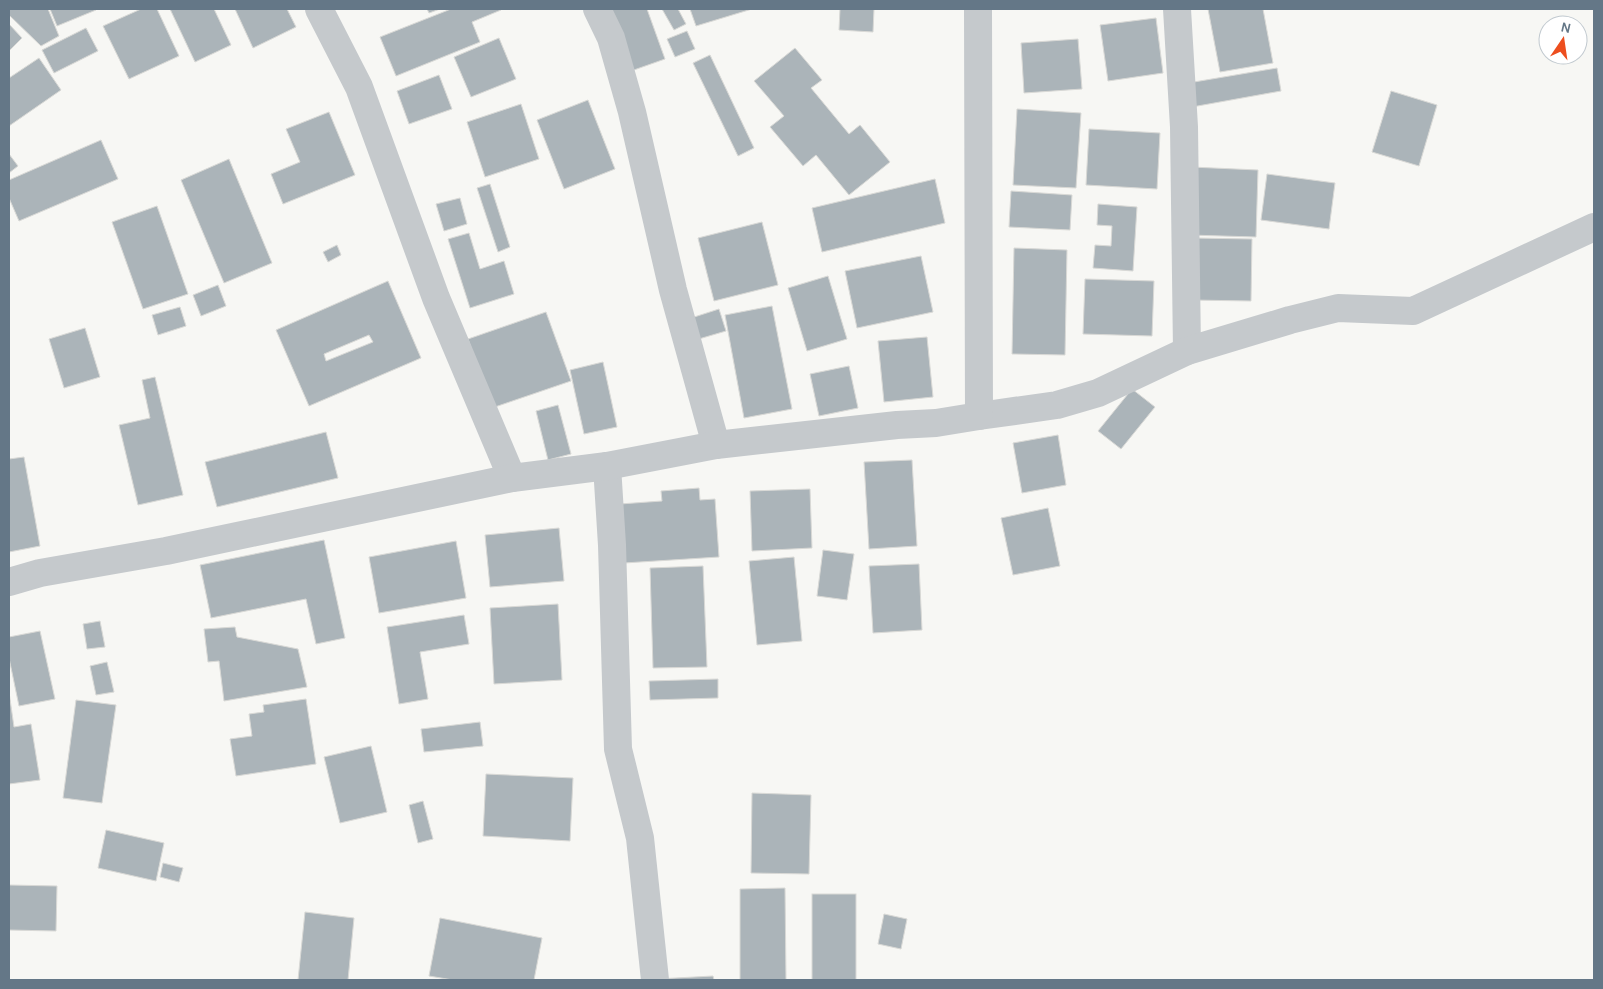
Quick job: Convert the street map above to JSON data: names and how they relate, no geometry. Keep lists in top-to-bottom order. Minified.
{"north":"top"}
